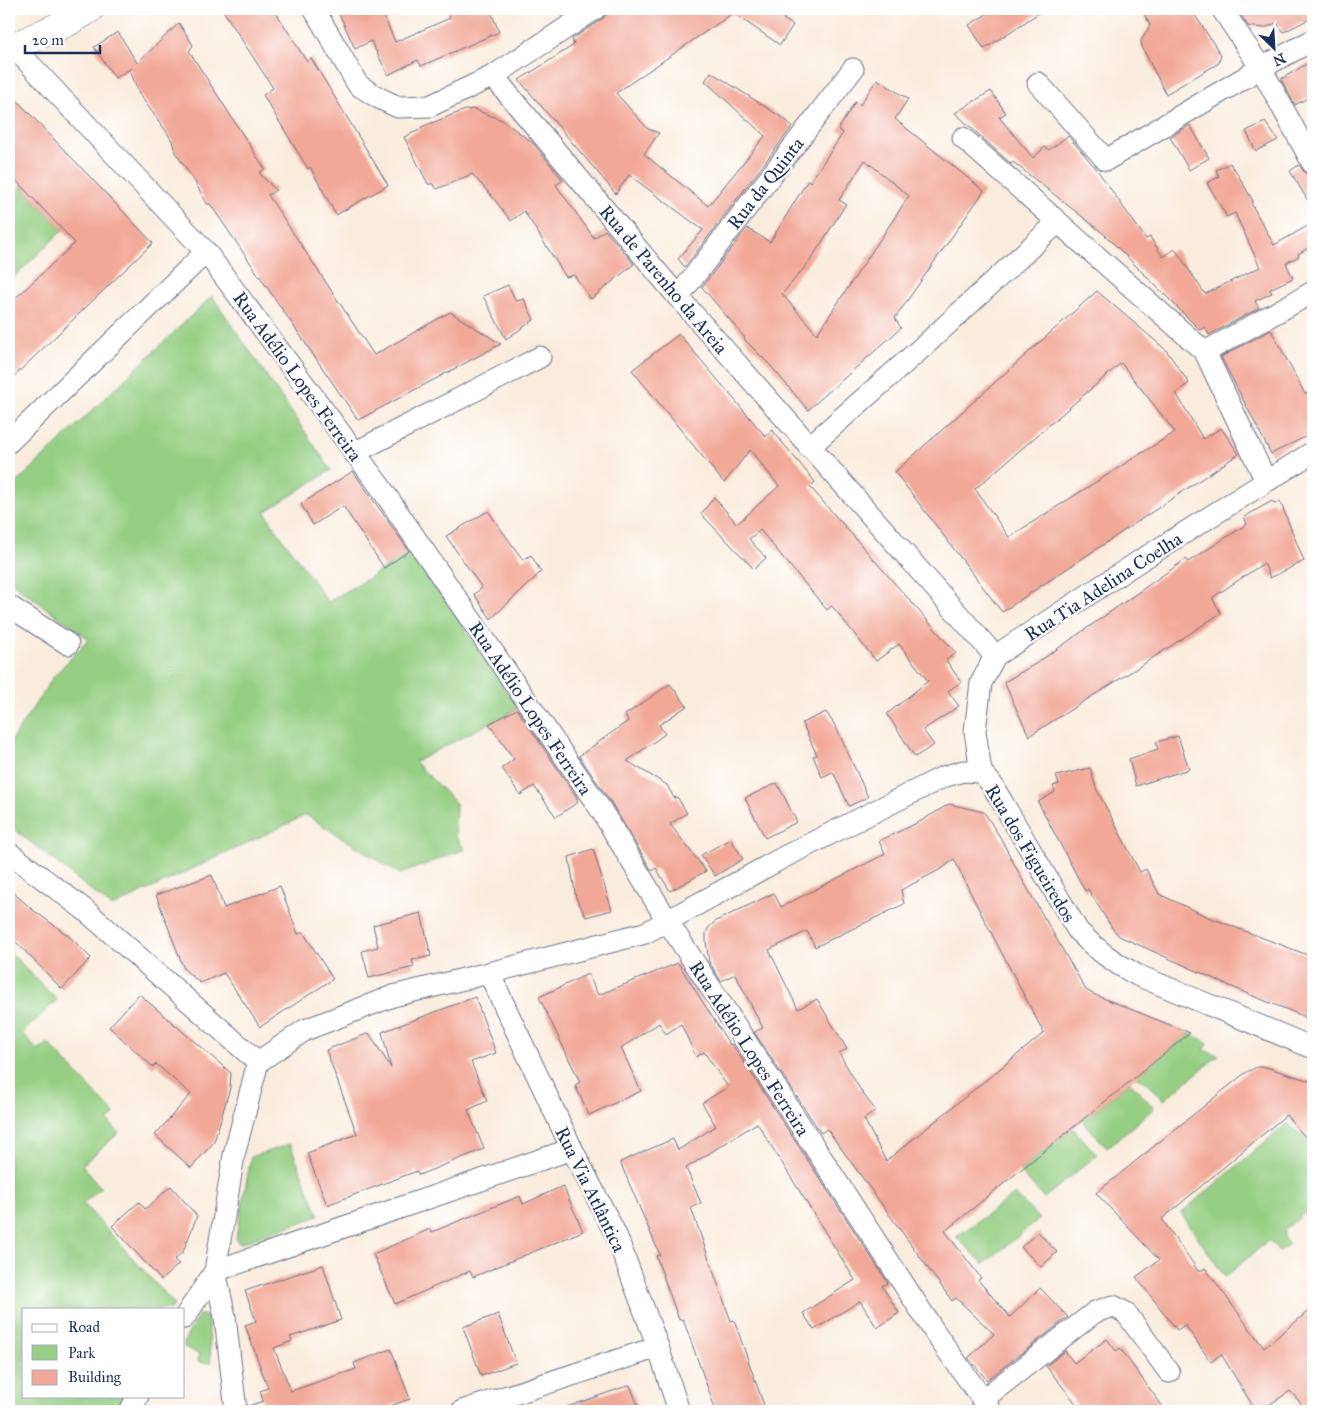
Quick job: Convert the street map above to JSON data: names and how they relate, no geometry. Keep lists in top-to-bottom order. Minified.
{"streets":{"street":["Rua da Quinta","Rua de Parenho da Areia","Rua Adélio Lopes Ferreira","Rua Tia Adelina Coelha","Rua dos Figueiredos","Rua Via Atlântica"]},"crossings":[["Rua da Quinta","Rua de Parenho da Areia"],["Rua de Parenho da Areia","Rua Tia Adelina Coelha"],["Rua Adélio Lopes Ferreira","Rua dos Figueiredos"],["Rua Tia Adelina Coelha","Rua dos Figueiredos"],["Rua dos Figueiredos","Rua Via Atlântica"]],"legend":["Road","Park","Building"],"scale_bar":"20 m","north":"bottom right"}
